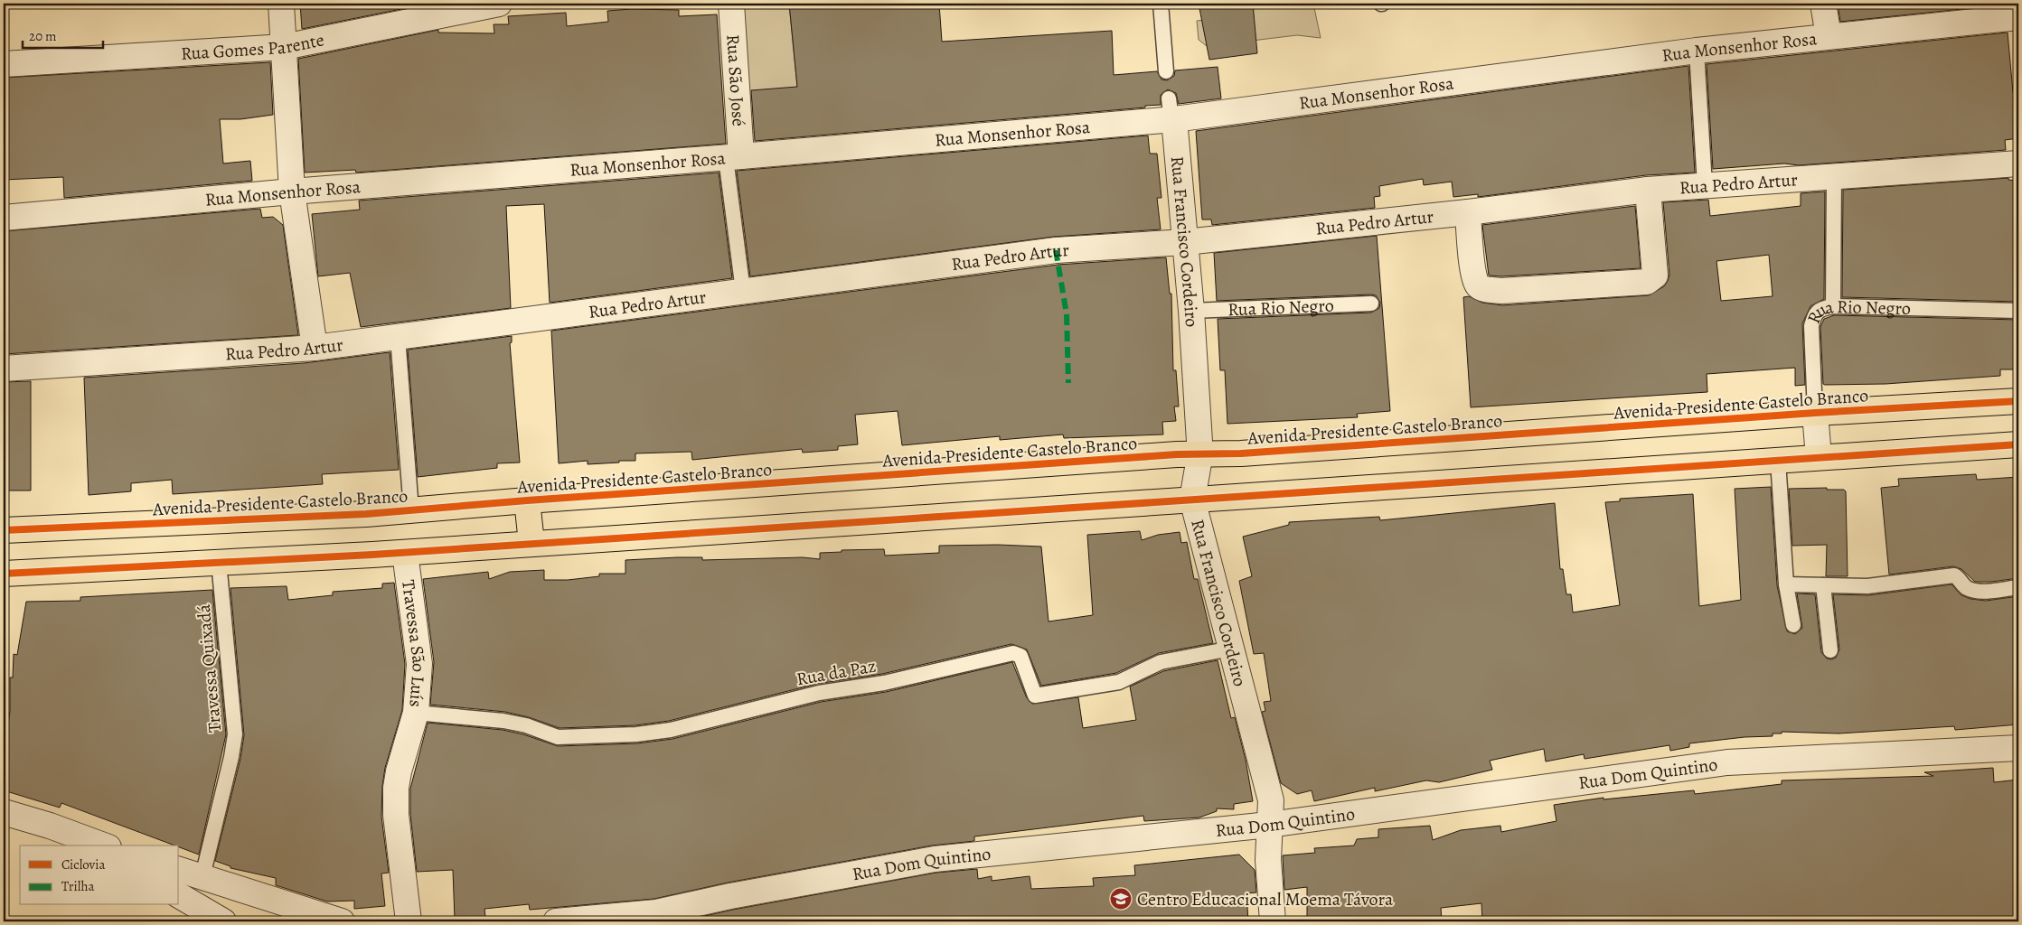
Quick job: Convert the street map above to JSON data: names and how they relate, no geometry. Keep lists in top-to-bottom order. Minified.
{"streets":{"main road":["Avenida Presidente Castelo Branco"],"street":["Rua Gomes Parente","Rua Monsenhor Rosa","Rua São José","Rua Pedro Artur","Rua Francisco Cordeiro","Rua Rio Negro","Travessa São Luís","Rua Dom Quintino"],"lane":["Travessa Quixadá","Rua da Paz"]},"crossings":[["Rua Monsenhor Rosa","Rua São José"],["Rua Monsenhor Rosa","Rua Francisco Cordeiro"],["Rua Pedro Artur","Rua Francisco Cordeiro"],["Rua Francisco Cordeiro","Rua Rio Negro"],["Rua Francisco Cordeiro","Avenida Presidente Castelo Branco"],["Rua Francisco Cordeiro","Rua da Paz"],["Rua Francisco Cordeiro","Rua Dom Quintino"],["Rua Rio Negro","Avenida Presidente Castelo Branco"],["Travessa São Luís","Rua da Paz"]],"places":{"school or university":["Centro Educacional Moema Távora"]},"legend":["Ciclovia","Trilha"],"scale_bar":"20 m"}
